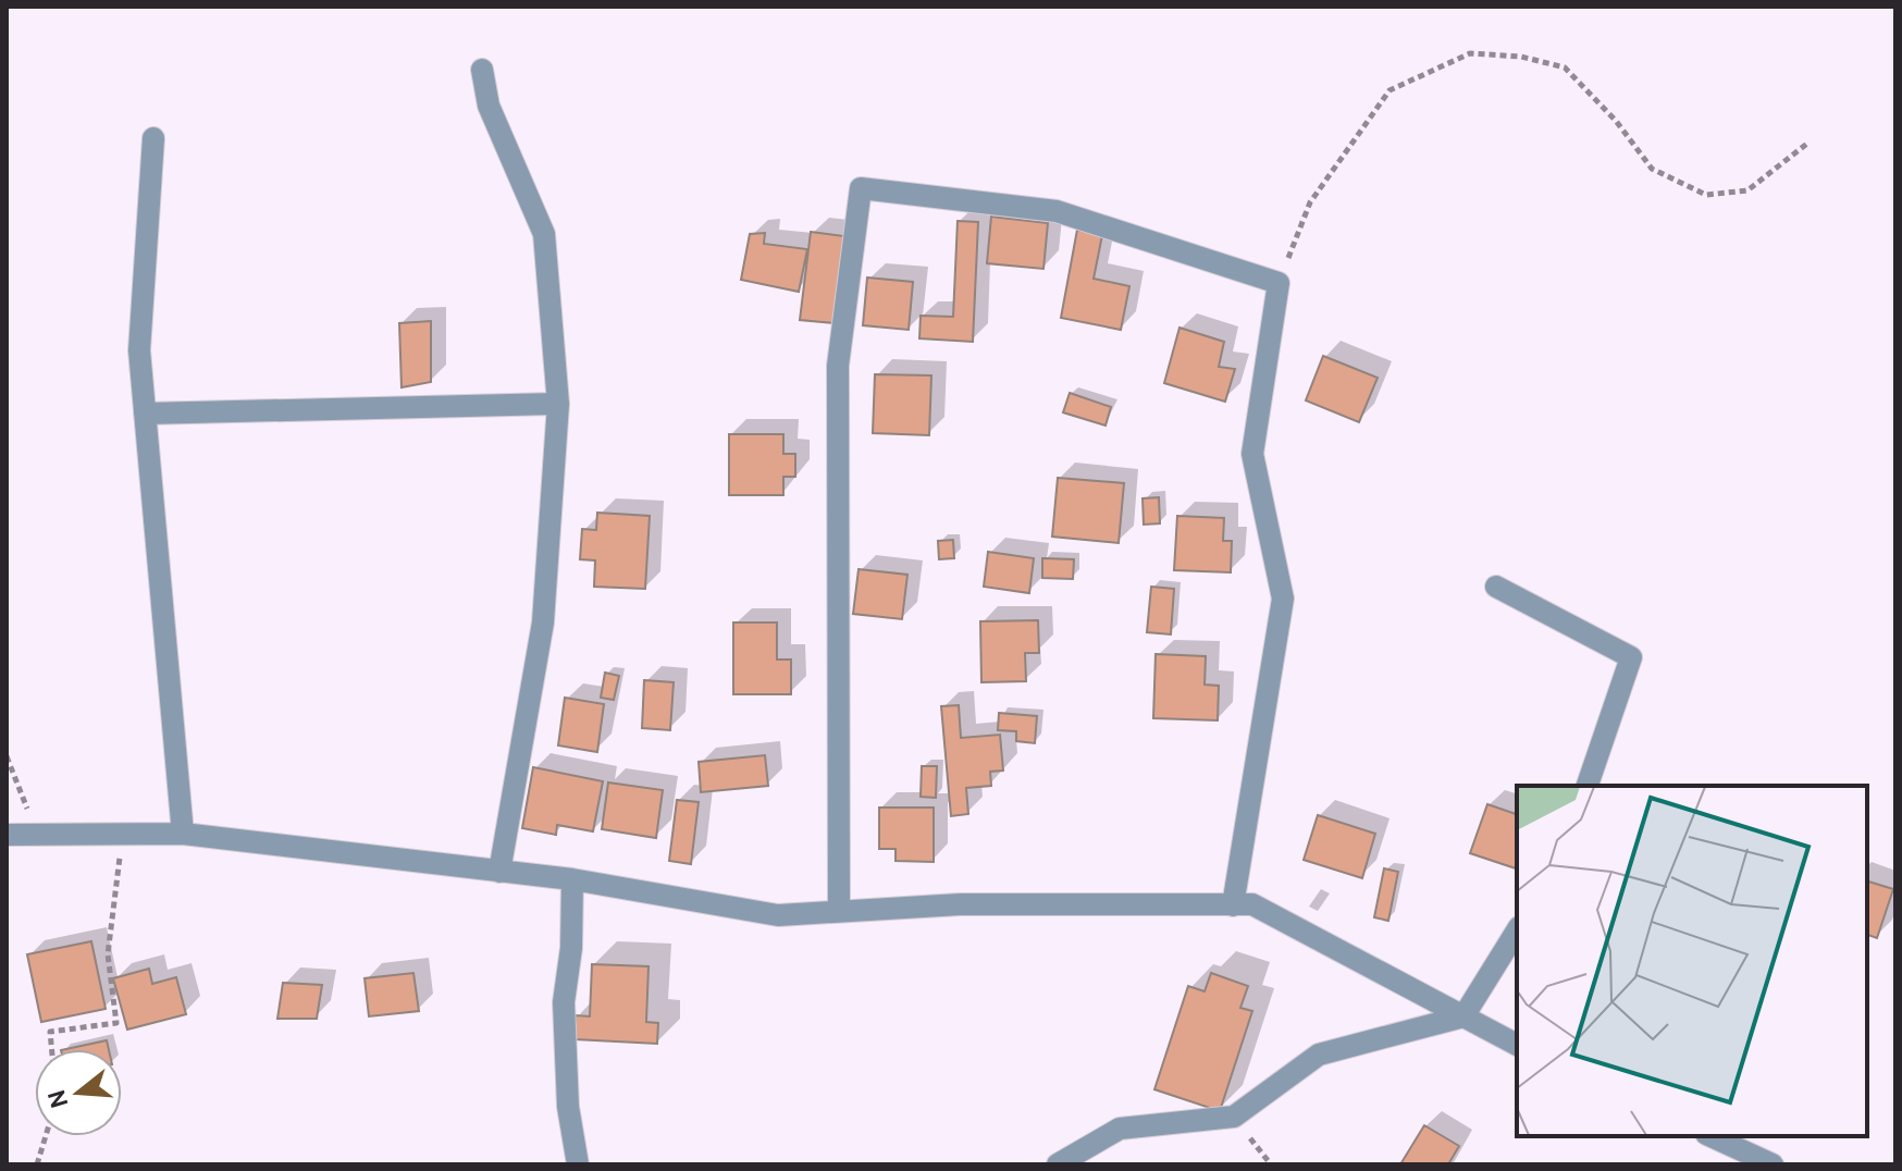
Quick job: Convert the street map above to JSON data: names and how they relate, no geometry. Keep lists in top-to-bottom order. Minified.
{"north":"left"}
